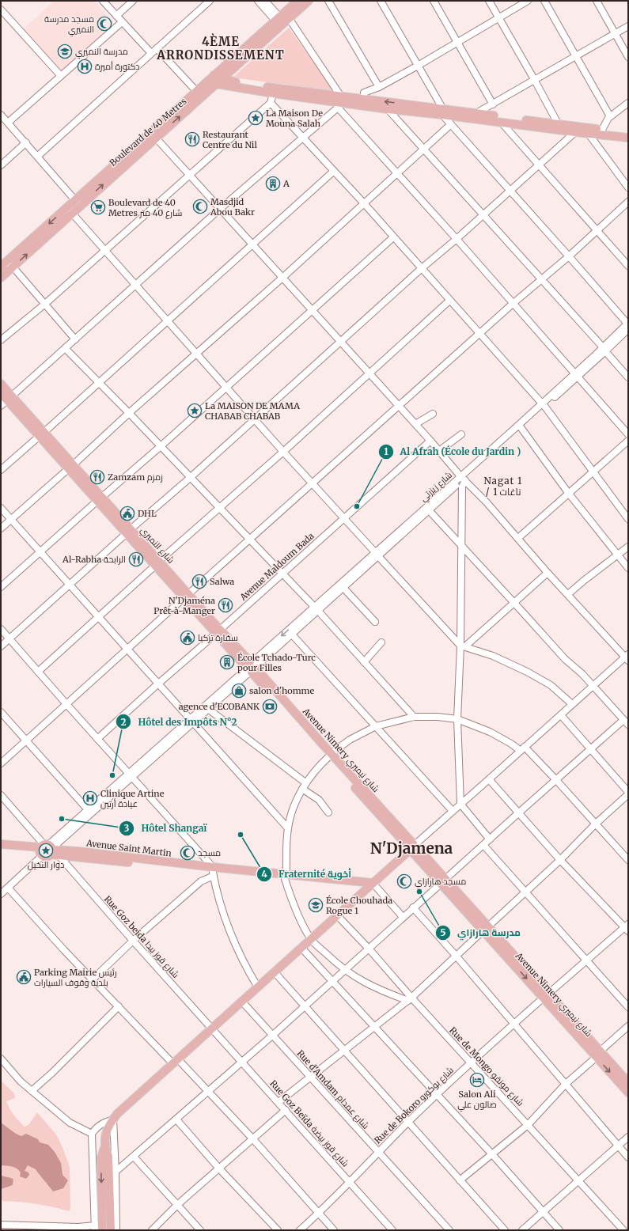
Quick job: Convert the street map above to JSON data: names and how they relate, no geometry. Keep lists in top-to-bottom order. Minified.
{"streets":{"main road":["Boulevard de 40 Metres","شارع النميري","Avenue Nimery شارع نيميري","Avenue Saint Martin"],"street":["شارع زيزرتي","Avenue Maldoum Bada","Rue Goz beida شارع قوز بيدا","Rue de Mongo شارع مونقو","Rue d'Amdam شارع عمدام","Rue de Bokoro شارع بوكورو","Rue Goz Beïda شارع قوز بيضة"]},"crossings":[["شارع زيزرتي","شارع النميري"],["شارع زيزرتي","Avenue Nimery شارع نيميري"],["شارع النميري","Avenue Maldoum Bada"],["شارع النميري","Avenue Nimery شارع نيميري"],["Avenue Nimery شارع نيميري","Rue de Bokoro شارع بوكورو"],["Avenue Saint Martin","Rue Goz beida شارع قوز بيدا"],["Rue Goz beida شارع قوز بيدا","Rue Goz Beïda شارع قوز بيضة"],["Rue de Mongo شارع مونقو","Rue de Bokoro شارع بوكورو"],["Rue d'Amdam شارع عمدام","Rue de Bokoro شارع بوكورو"],["Rue de Bokoro شارع بوكورو","Rue Goz Beïda شارع قوز بيضة"]],"districts":["4ÈME ARRONDISSEMENT","Nagat 1 / ناغات 1","N'Djamena"],"places":{"mosque":["مسجد مدرسة النميري","Masdjid Abou Bakr","مسجد","مسجد هارازاي"],"school or university":["مدرسة النميري","École Chouhada Rogue 1"],"hospital":["دكتورة أميرة","Clinique Artine عيادة أرتين"],"place":["La Maison De Mouna Salah","La MAISON DE MAMA CHABAB CHABAB","دوار النخيل"],"restaurant":["Restaurant Centre du Nil","Zamzam زمزم","Al-Rabha الرابحة","Salwa","N'Djaména Prêt-à-Manger"],"building":["A","École Tchado-Turc pour Filles"],"supermarket":["Boulevard de 40 Metres شارع 40 متر"],"other":["Al Afrah (École du Jardin )","Hôtel des Impôts N°2","Hôtel Shangaï","Fraternité أخوية","مدرسة هارازاي"],"public building":["DHL","سفارة تركيا","Parking Mairie رئيس بلدية وقوف السيارات"],"shop":["salon d'homme"],"bank":["agence d'ECOBANK"],"hotel":["Salon Ali صالون علي"]}}
